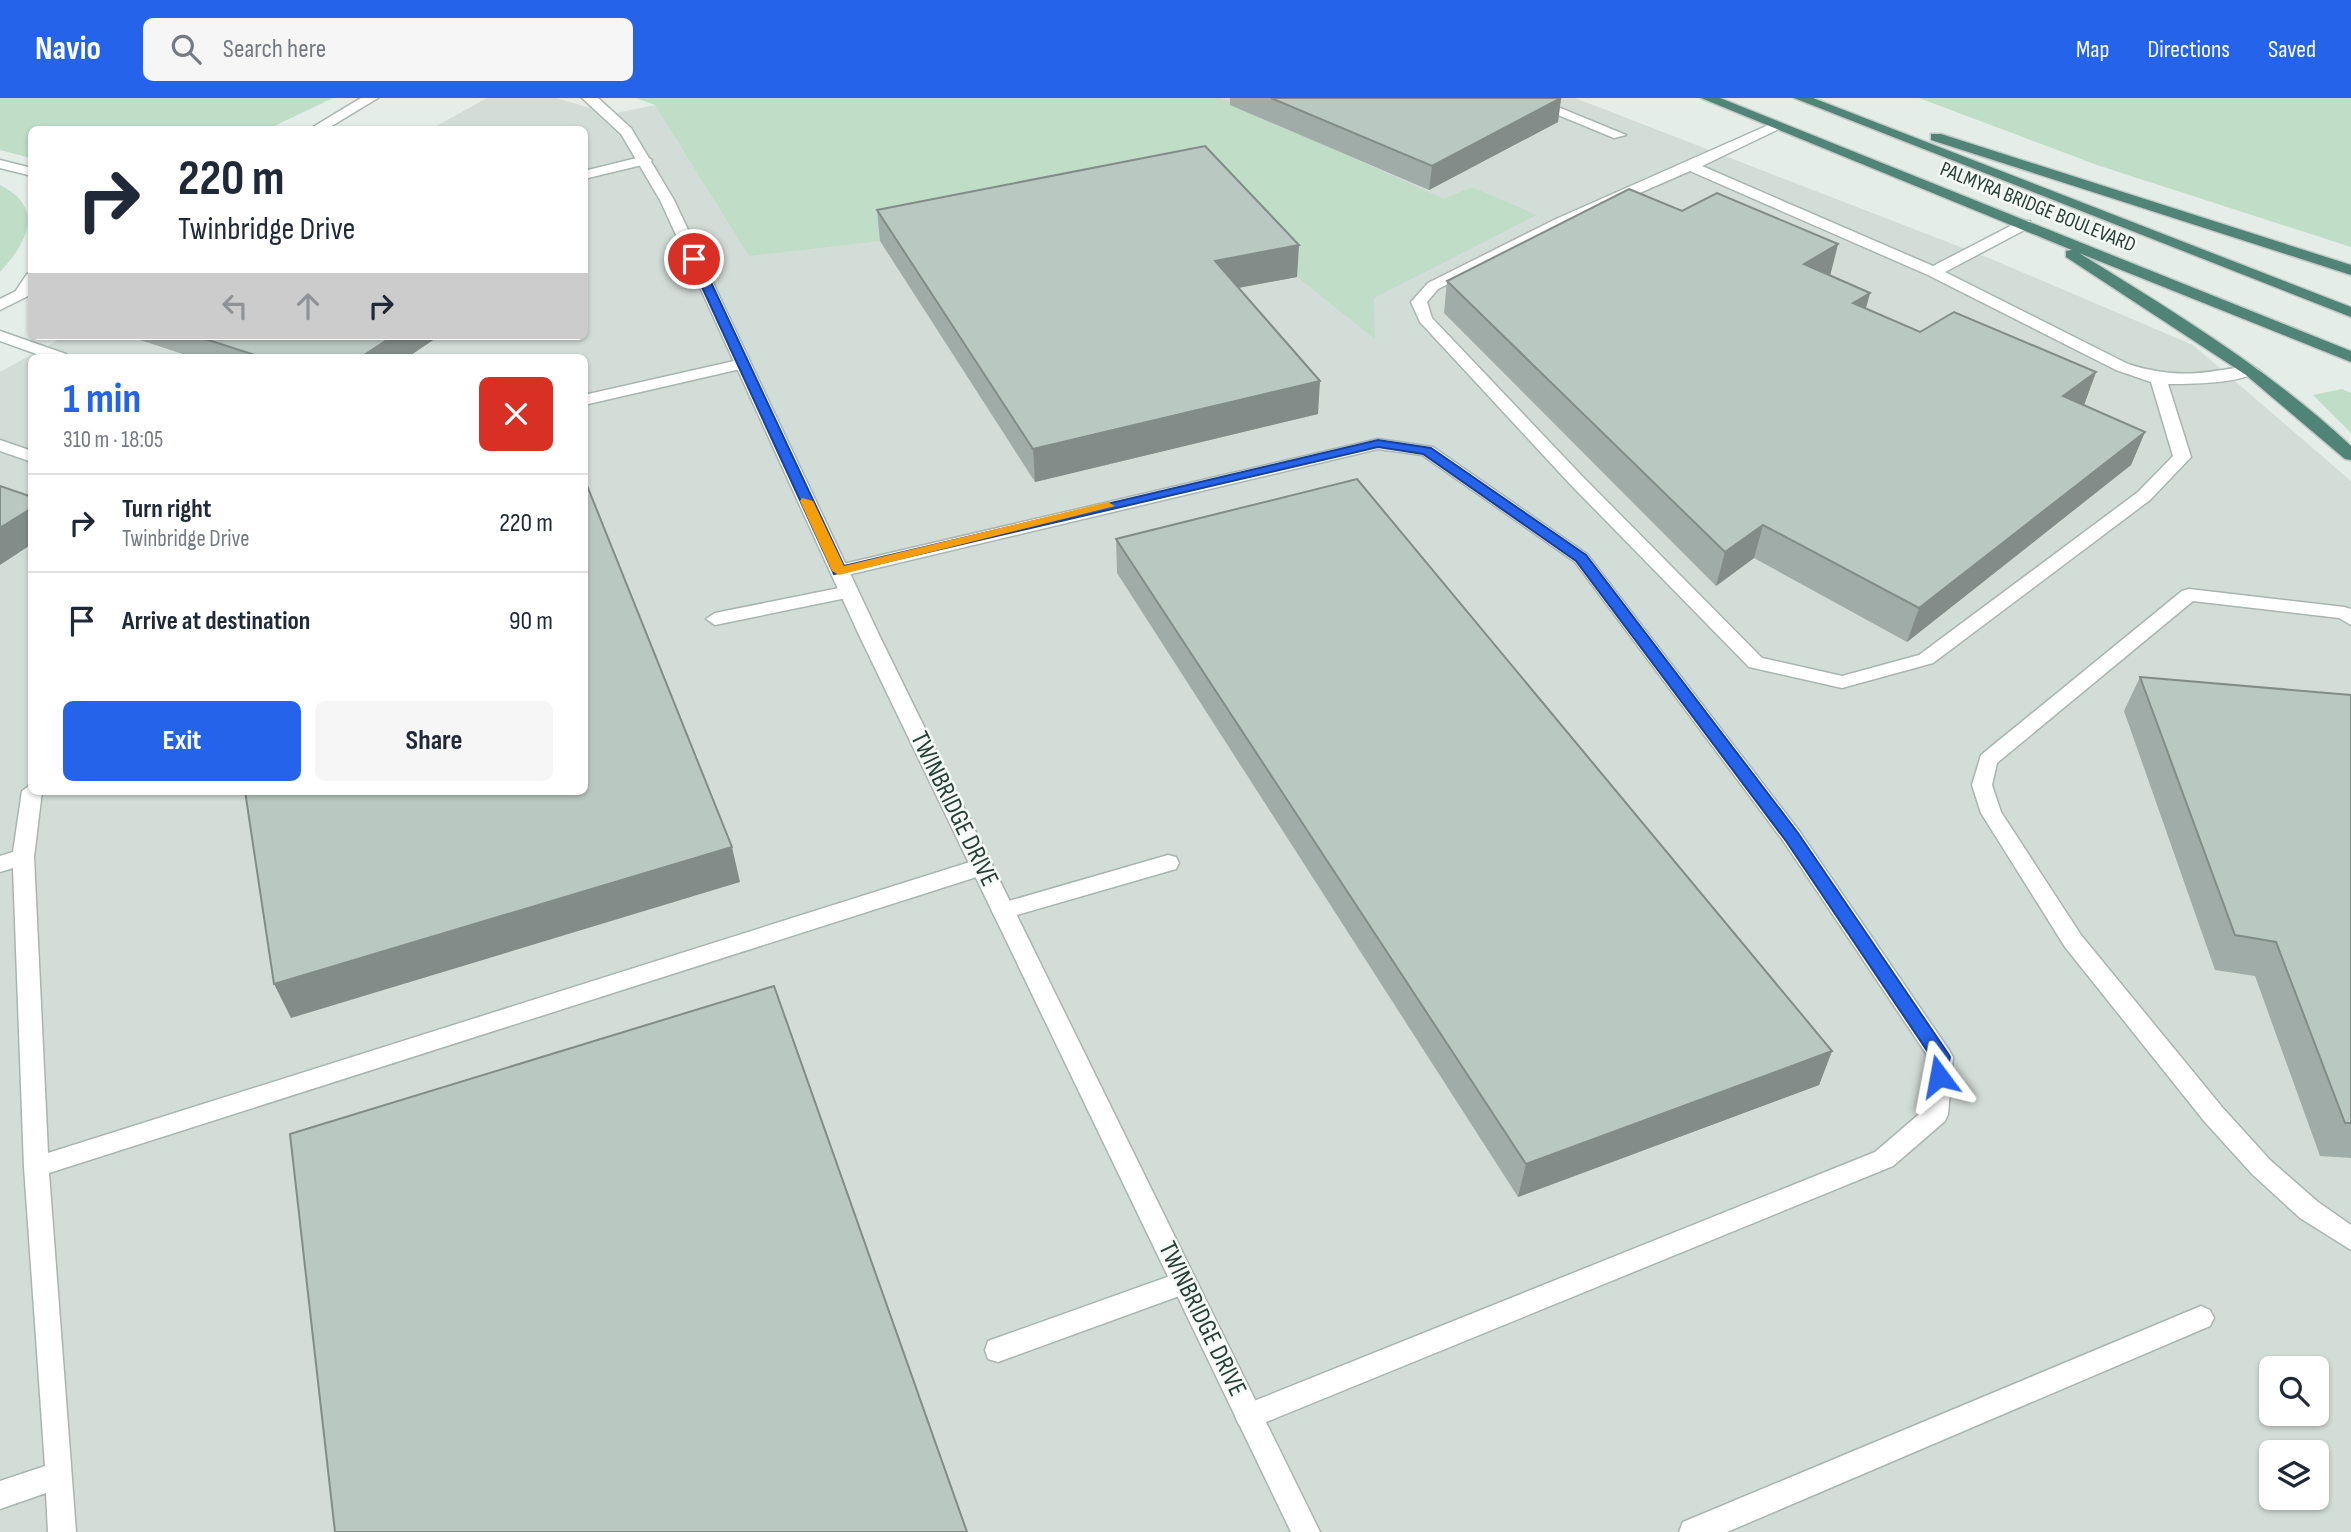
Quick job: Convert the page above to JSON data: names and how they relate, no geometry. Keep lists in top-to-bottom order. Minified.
{"streets":{"highway":["PALMYRA BRIDGE BOULEVARD"],"street":["TWINBRIDGE DRIVE"]},"page":{"header":"Navio","search":"Search here","nav":["Map","Directions","Saved"],"turn":["220 m","Twinbridge Drive"],"heading":["1 min","310 m · 18:05"],"list":[{"name":"Turn right","note":"Twinbridge Drive","value":"220 m"},{"name":"Arrive at destination","value":"90 m"}],"buttons":["Exit","Share"]}}
